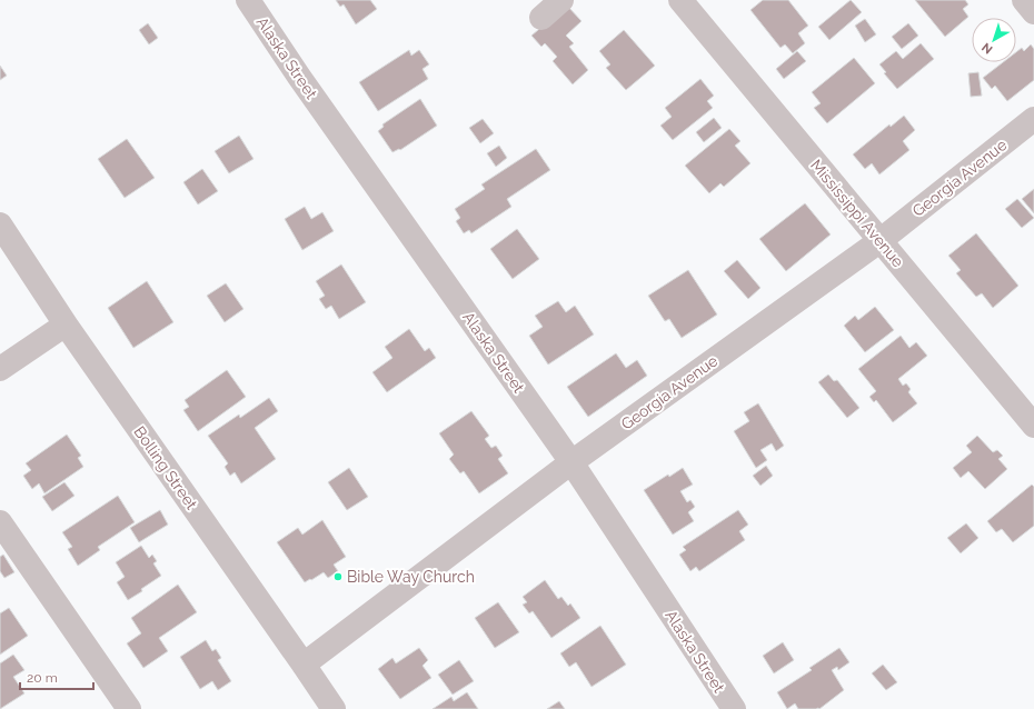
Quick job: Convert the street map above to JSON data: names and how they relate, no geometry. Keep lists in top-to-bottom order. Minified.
{"streets":{"street":["Alaska Street","Georgia Avenue","Mississippi Avenue","Bolling Street"]},"crossings":[["Alaska Street","Georgia Avenue"],["Georgia Avenue","Mississippi Avenue"],["Georgia Avenue","Bolling Street"]],"places":["Bible Way Church"],"scale_bar":"20 m","north":"bottom left"}
